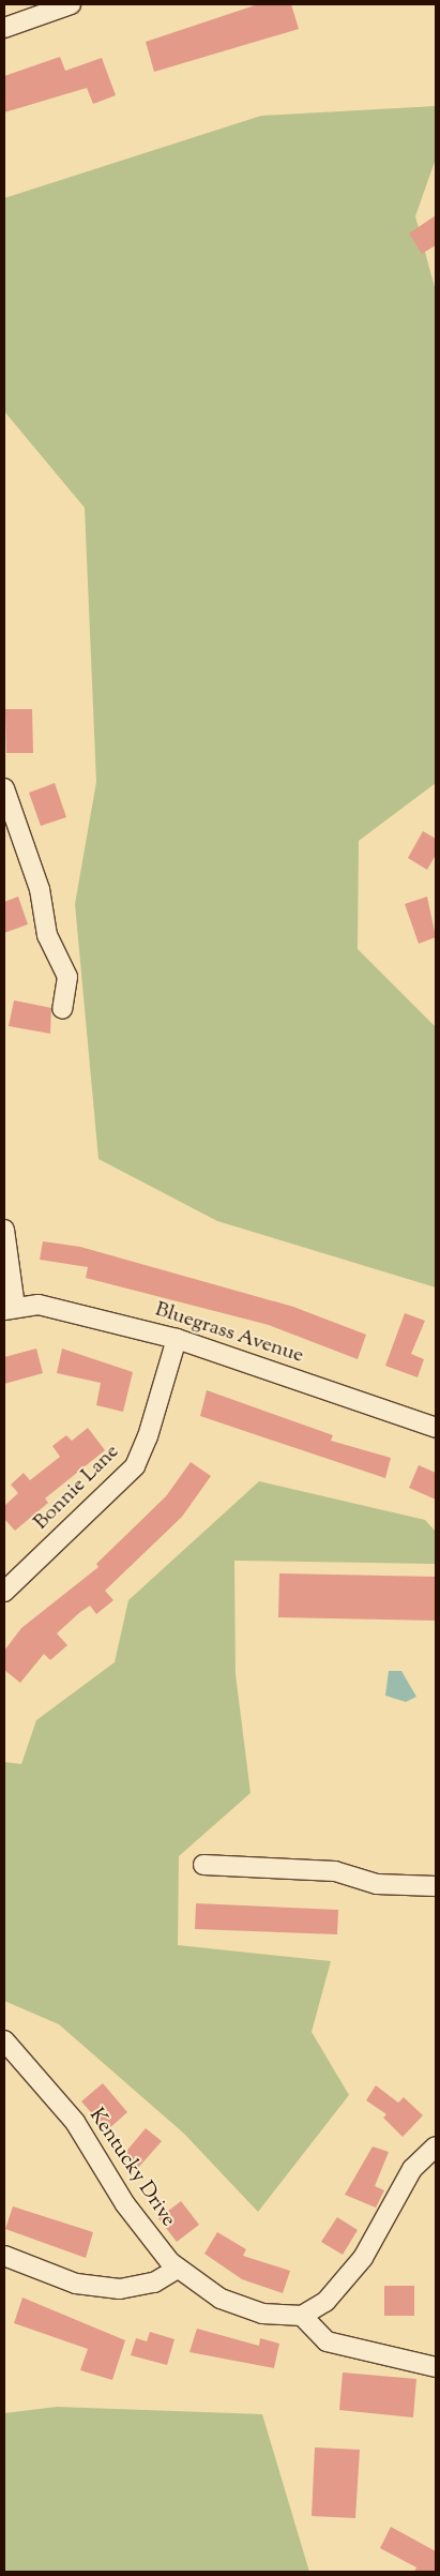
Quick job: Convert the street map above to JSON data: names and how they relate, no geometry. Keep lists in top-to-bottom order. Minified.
{"streets":{"street":["Bluegrass Avenue","Bonnie Lane","Kentucky Drive"]},"crossings":[["Bluegrass Avenue","Bonnie Lane"]]}
